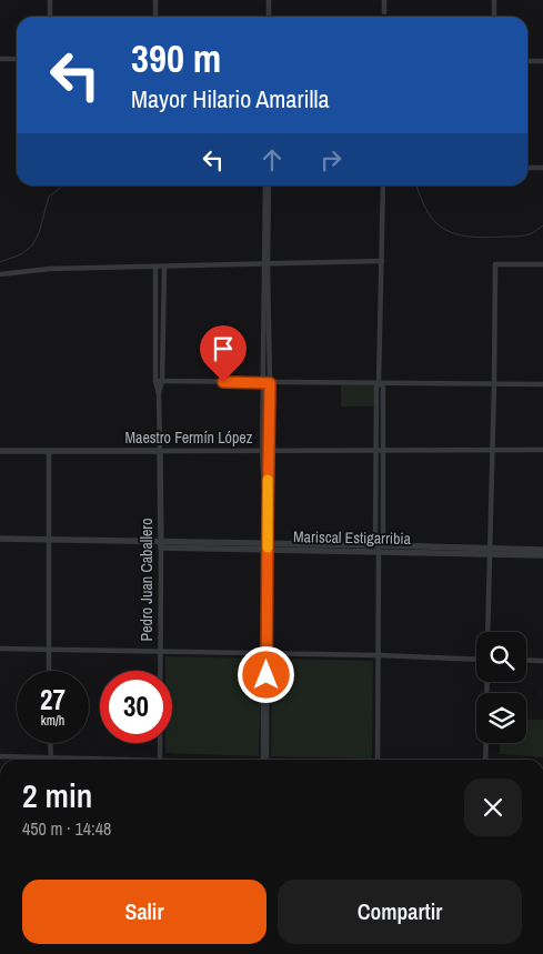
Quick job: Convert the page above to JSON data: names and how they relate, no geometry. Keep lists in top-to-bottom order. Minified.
{"streets":{"street":["Maestro Fermín López","Pedro Juan Caballero"]},"crossings":[["Maestro Fermín López","Pedro Juan Caballero"]],"page":{"turn":["390 m","Mayor Hilario Amarilla"],"speed":"27 km/h","limit":"30","heading":["2 min","450 m · 14:48"],"buttons":["Salir","Compartir"]}}
